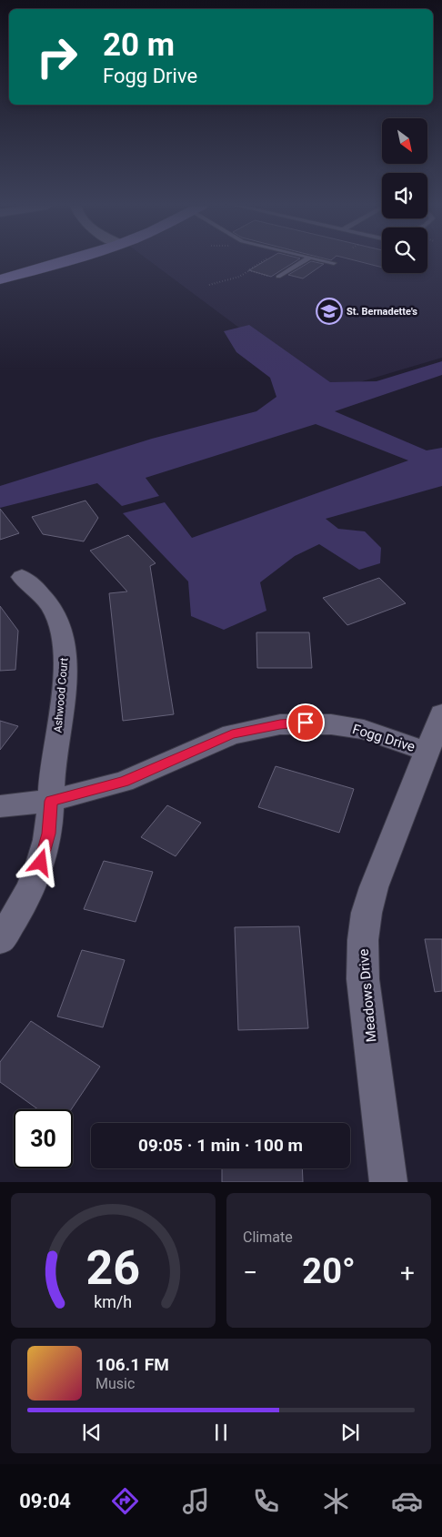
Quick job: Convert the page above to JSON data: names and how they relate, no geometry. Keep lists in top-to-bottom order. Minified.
{"streets":{"street":["Ashwood Court","Fogg Drive","Meadows Drive"]},"crossings":[["Ashwood Court","Fogg Drive"],["Fogg Drive","Meadows Drive"]],"places":{"school or university":["St. Bernadette's"]},"north":"bottom right","page":{"turn":["20 m","Fogg Drive"],"limit":"30","trip":"09:05 · 1 min · 100 m","tile":"Climate","heat":["−","20°","+"],"song":["106.1 FM","Music"],"tabs":"09:04","gauge":["26","km/h"]}}
